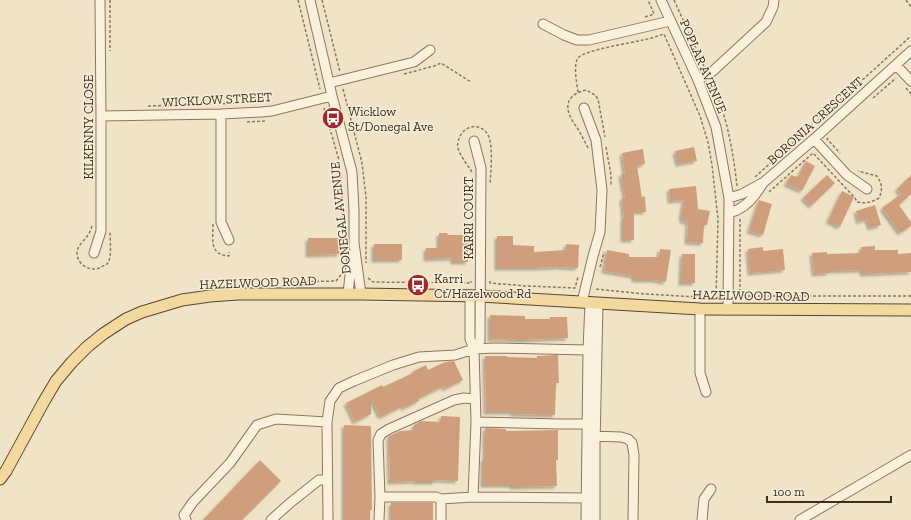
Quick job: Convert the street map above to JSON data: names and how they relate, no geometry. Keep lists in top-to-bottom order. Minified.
{"streets":{"main road":["HAZELWOOD ROAD"],"street":["POPLAR AVENUE","WICKLOW STREET","BORONIA CRESCENT","KILKENNY CLOSE","DONEGAL AVENUE","KARRI COURT"]},"crossings":[["POPLAR AVENUE","BORONIA CRESCENT"],["POPLAR AVENUE","HAZELWOOD ROAD"],["WICKLOW STREET","KILKENNY CLOSE"],["WICKLOW STREET","DONEGAL AVENUE"],["DONEGAL AVENUE","HAZELWOOD ROAD"],["KARRI COURT","HAZELWOOD ROAD"]],"places":{"bus stop":["Wicklow St/Donegal Ave","Karri Ct/Hazelwood Rd"]},"scale_bar":"100 m"}
